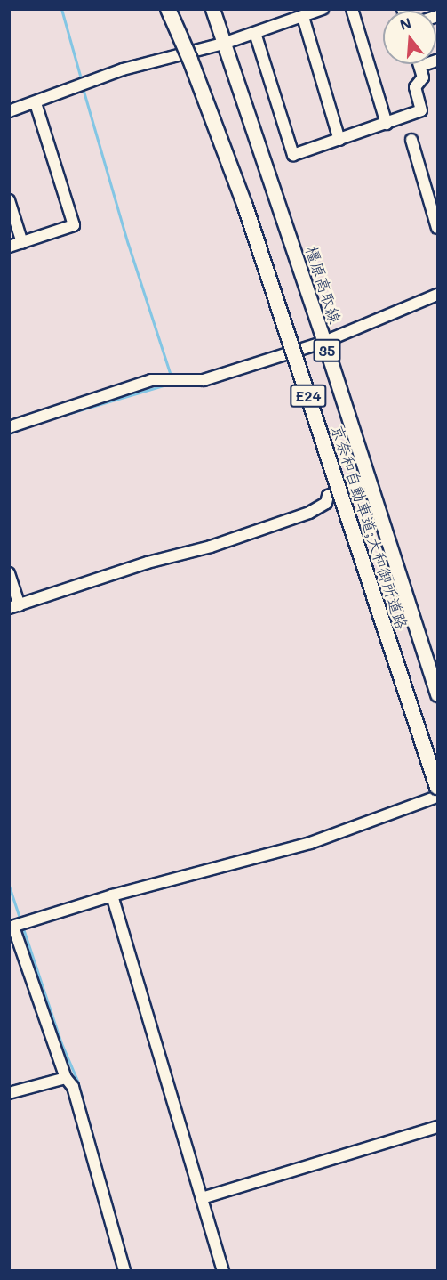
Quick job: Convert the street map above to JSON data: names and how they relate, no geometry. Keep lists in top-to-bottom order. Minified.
{"streets":{"highway":["E24","京奈和自動車道;大和御所道路"],"main road":["橿原高取線","35"]},"north":"top"}
